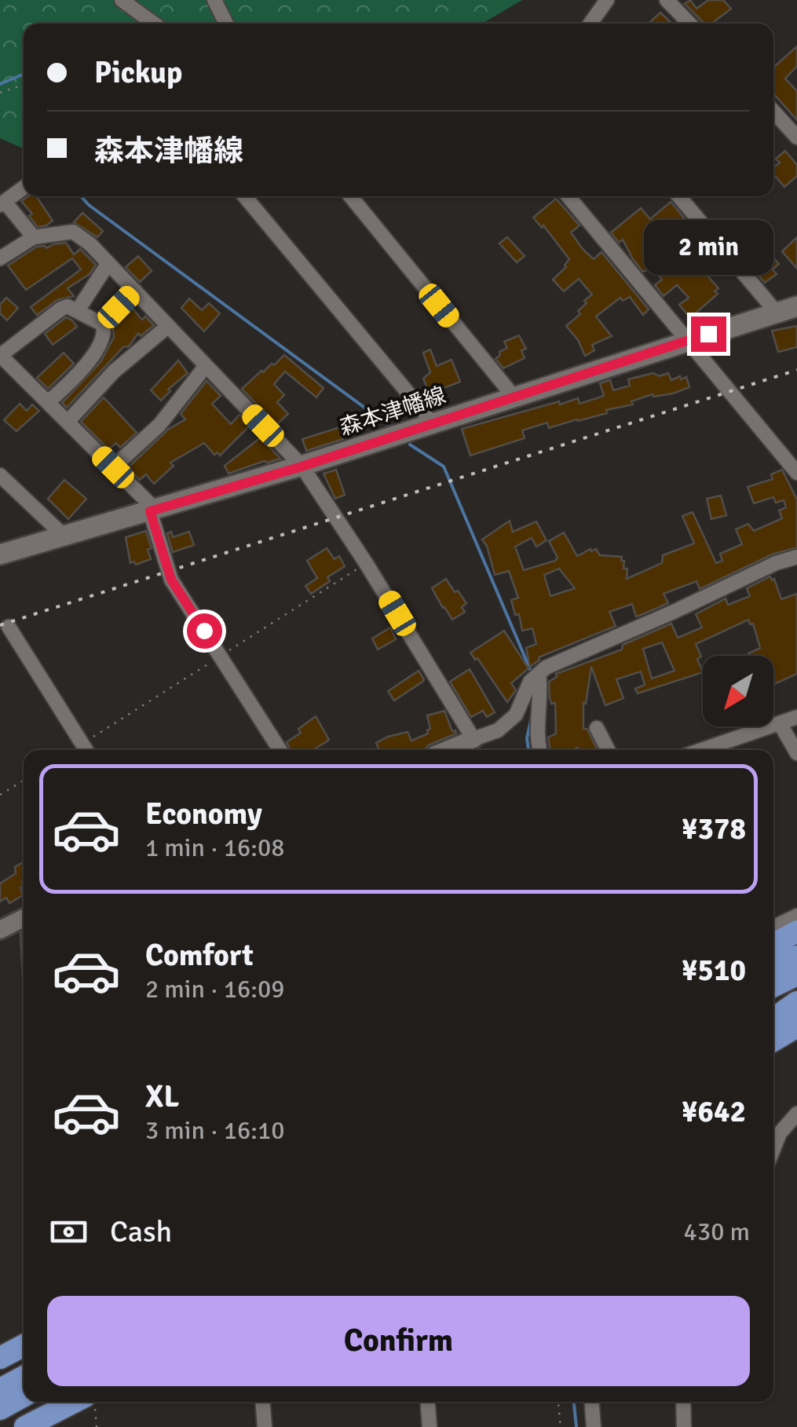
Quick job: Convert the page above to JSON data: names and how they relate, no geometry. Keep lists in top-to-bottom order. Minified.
{"streets":{"main road":["森本津幡線"]},"north":"bottom left","page":{"banner":["Pickup","森本津幡線"],"bubble":"2 min","list":[{"name":"Economy","note":"1 min · 16:08","value":"¥378"},{"name":"Comfort","note":"2 min · 16:09","value":"¥510"},{"name":"XL","note":"3 min · 16:10","value":"¥642"}],"pay":["Cash","430 m"],"buttons":"Confirm"}}
